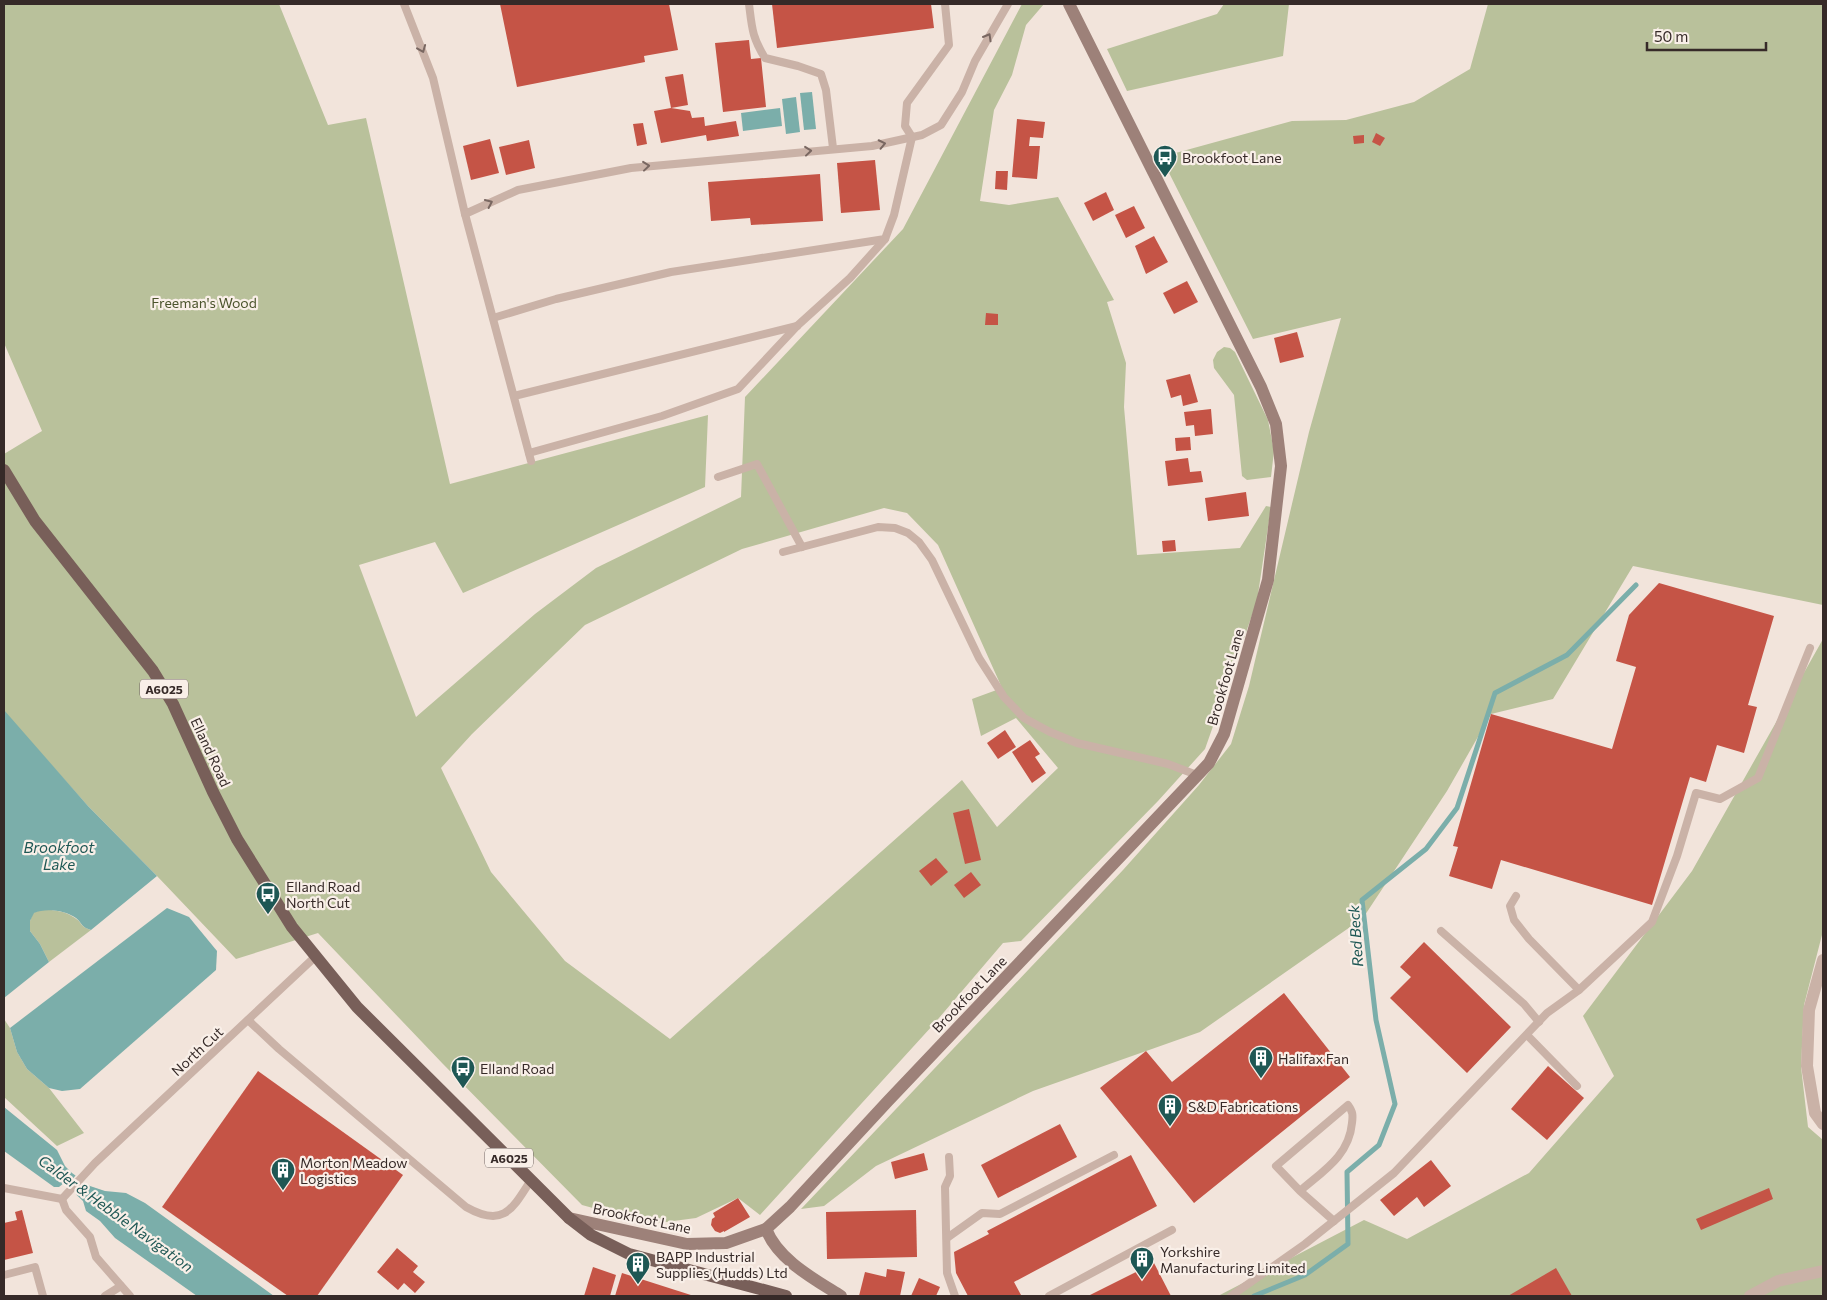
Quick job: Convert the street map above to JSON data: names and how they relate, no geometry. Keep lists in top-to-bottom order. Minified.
{"streets":{"main road":["A6025","Elland Road"],"street":["Brookfoot Lane"],"lane":["North Cut"]},"crossings":[["Brookfoot Lane","Elland Road"],["Elland Road","North Cut"]],"water":["Brookfoot Lake","Red Beck","Calder & Hebble Navigation"],"parks":["Freeman's Wood"],"places":{"bus stop":["Brookfoot Lane","Elland Road North Cut","Elland Road"],"building":["Halifax Fan","S&D Fabrications","Morton Meadow Logistics","Yorkshire Manufacturing Limited","BAPP Industrial Supplies (Hudds) Ltd"]},"scale_bar":"50 m"}
